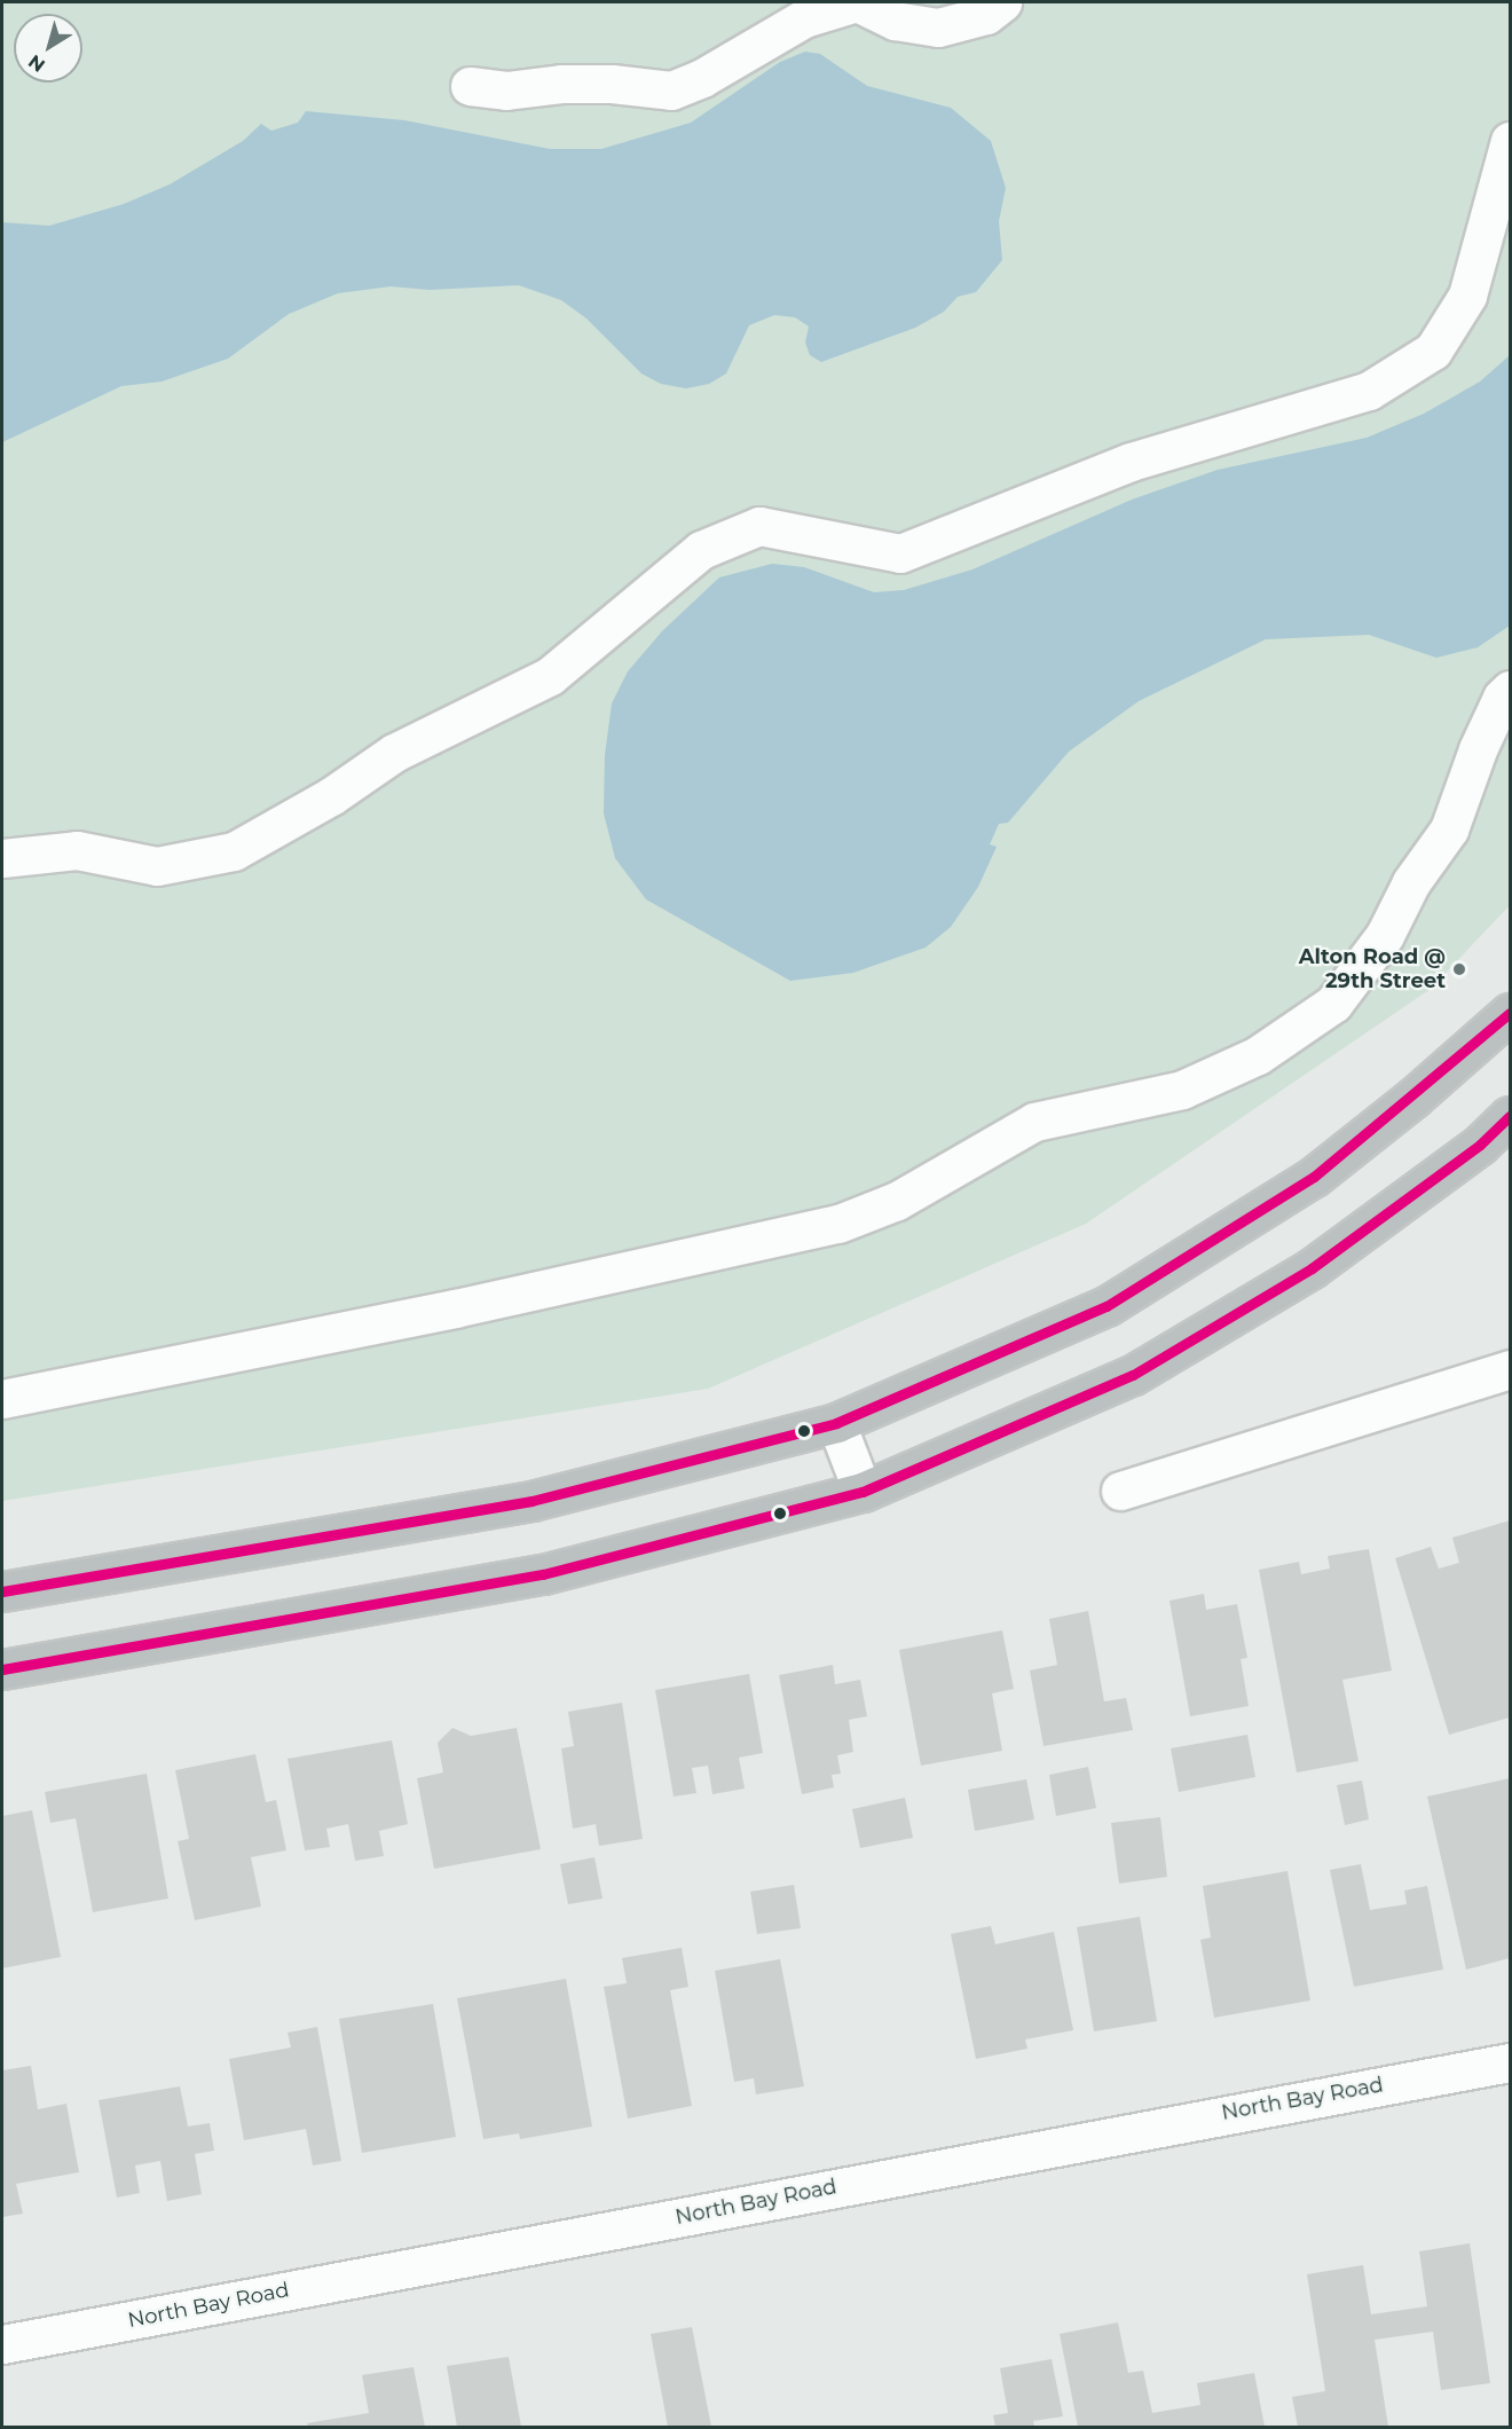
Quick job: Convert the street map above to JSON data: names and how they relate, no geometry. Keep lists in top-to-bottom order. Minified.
{"streets":{"street":["North Bay Road"]},"places":["Alton Road @ 29th Street"],"north":"bottom left"}
